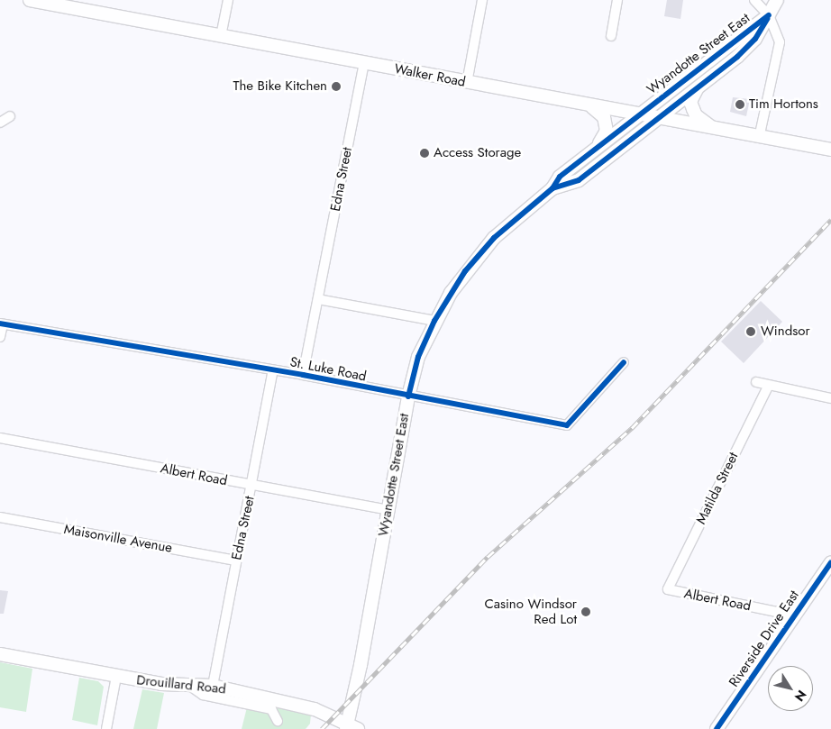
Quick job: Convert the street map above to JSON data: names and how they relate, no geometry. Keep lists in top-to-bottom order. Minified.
{"streets":{"main road":["Wyandotte Street East","Walker Road","Riverside Drive East","Drouillard Road"],"street":["Edna Street","St. Luke Road","Albert Road","Matilda Street","Maisonville Avenue"]},"crossings":[["Wyandotte Street East","Walker Road"],["Wyandotte Street East","St. Luke Road"],["Wyandotte Street East","Albert Road"],["Wyandotte Street East","Drouillard Road"],["Walker Road","Edna Street"],["Edna Street","St. Luke Road"],["Edna Street","Albert Road"],["Edna Street","Maisonville Avenue"],["Edna Street","Drouillard Road"],["Albert Road","Matilda Street"],["Albert Road","Riverside Drive East"]],"places":["The Bike Kitchen","Tim Hortons","Access Storage","Windsor","Casino Windsor Red Lot"],"north":"bottom right"}
